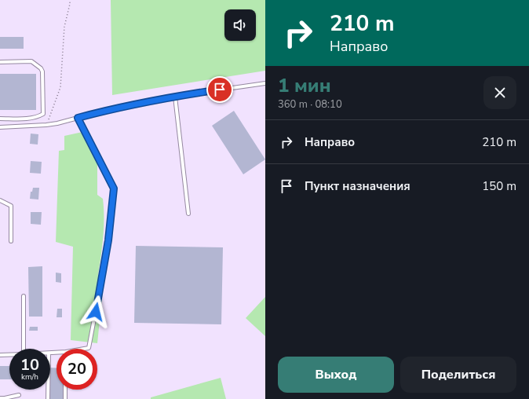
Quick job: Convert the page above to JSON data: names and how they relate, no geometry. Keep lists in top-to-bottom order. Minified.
{"page":{"turn":["210 m","Направо"],"heading":["1 мин","360 m · 08:10"],"list":[{"name":"Направо","value":"210 m"},{"name":"Пункт назначения","value":"150 m"}],"speed":"10 km/h","limit":"20","buttons":["Выход","Поделиться"]}}
